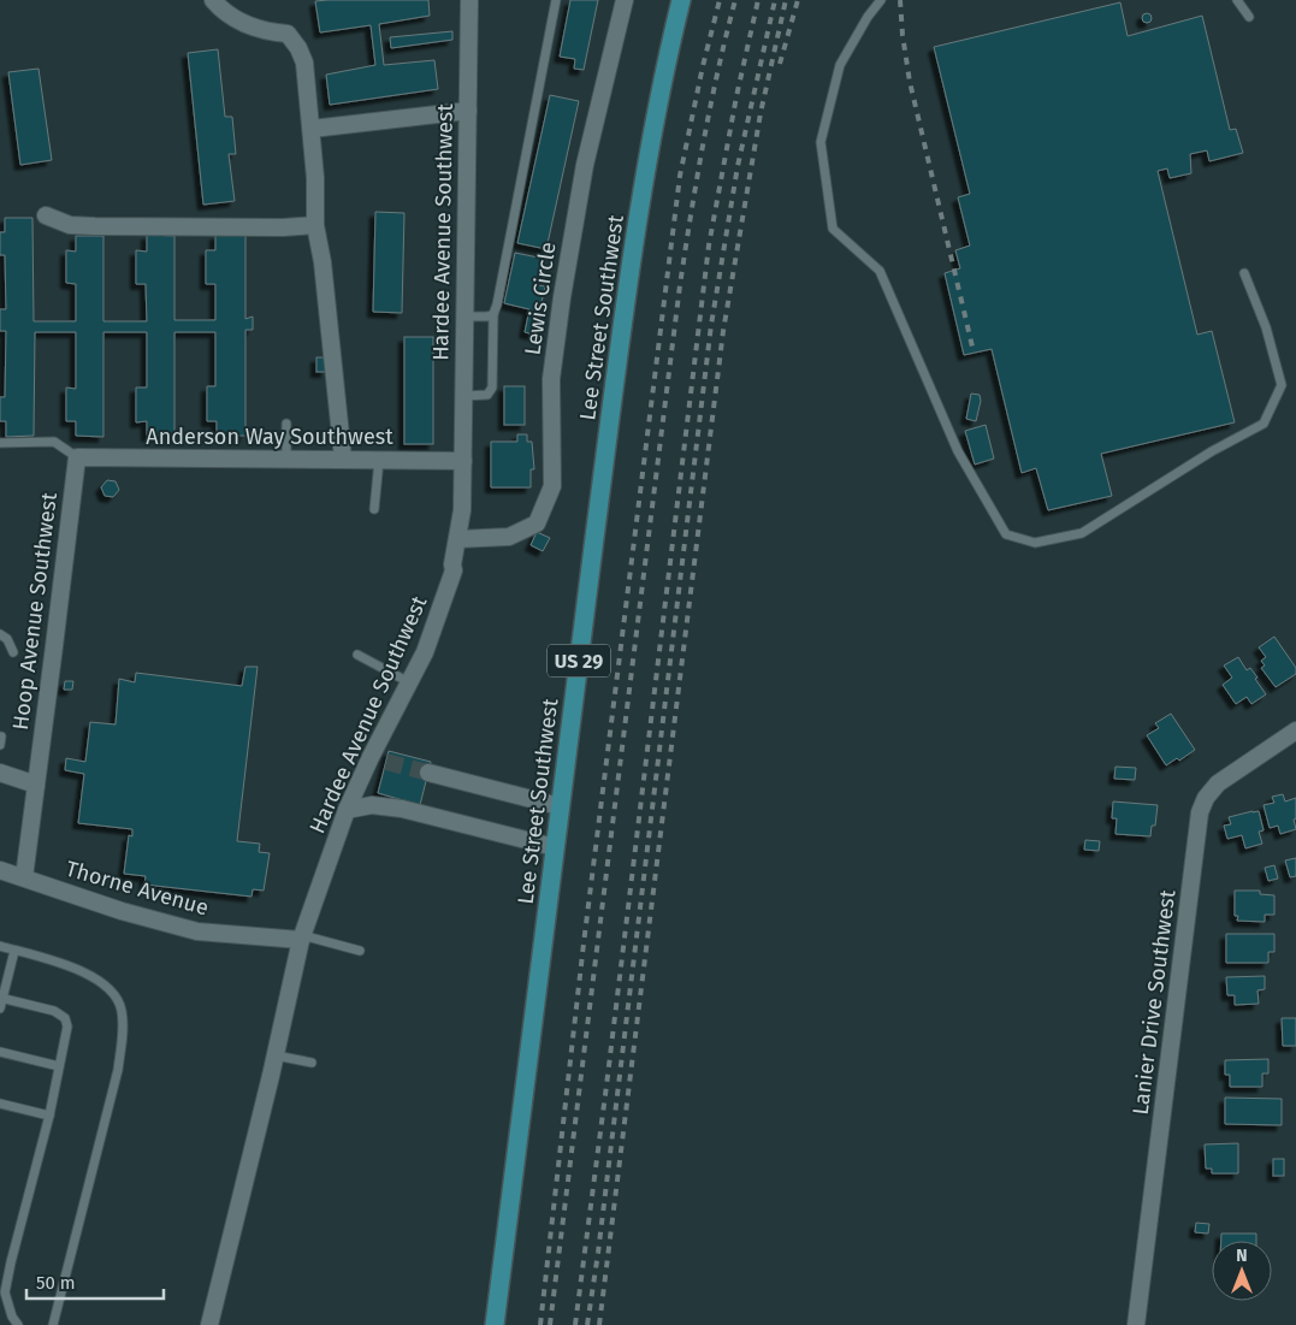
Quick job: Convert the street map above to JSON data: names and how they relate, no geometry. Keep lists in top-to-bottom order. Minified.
{"streets":{"main road":["Lee Street Southwest","US 29"],"street":["Hardee Avenue Southwest","Lewis Circle","Anderson Way Southwest","Hoop Avenue Southwest","Thorne Avenue","Lanier Drive Southwest"]},"crossings":[["Hardee Avenue Southwest","Lewis Circle"],["Hardee Avenue Southwest","Anderson Way Southwest"],["Hardee Avenue Southwest","Thorne Avenue"],["Anderson Way Southwest","Hoop Avenue Southwest"],["Hoop Avenue Southwest","Thorne Avenue"]],"scale_bar":"50 m","north":"top"}
